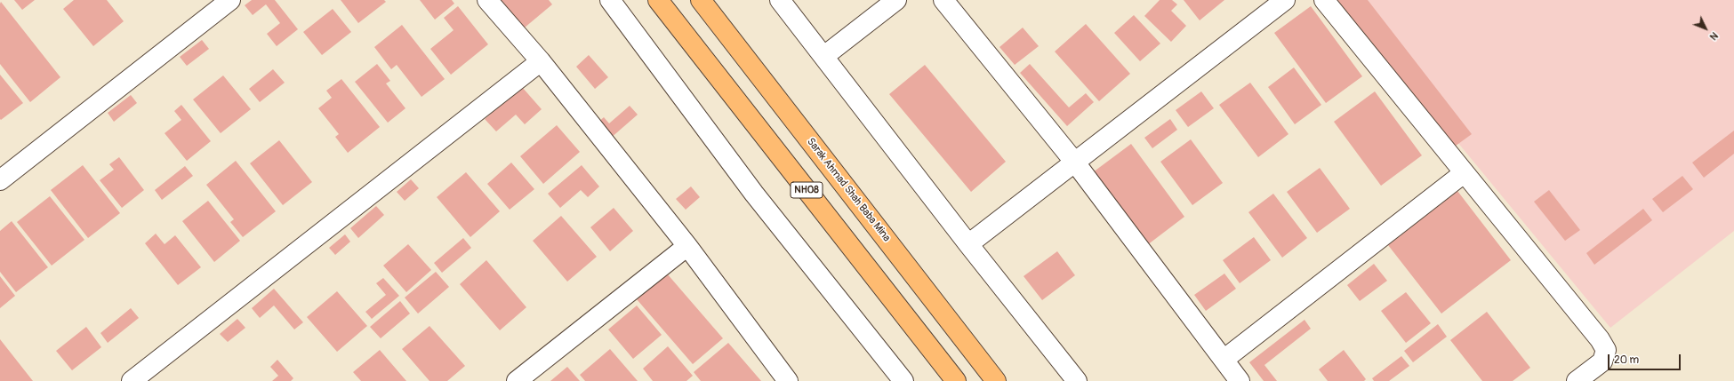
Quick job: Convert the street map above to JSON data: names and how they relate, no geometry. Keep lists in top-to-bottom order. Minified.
{"streets":{"highway":["NH08","Sarak Ahmad Shah Baba Mina"]},"scale_bar":"20 m","north":"bottom right"}
